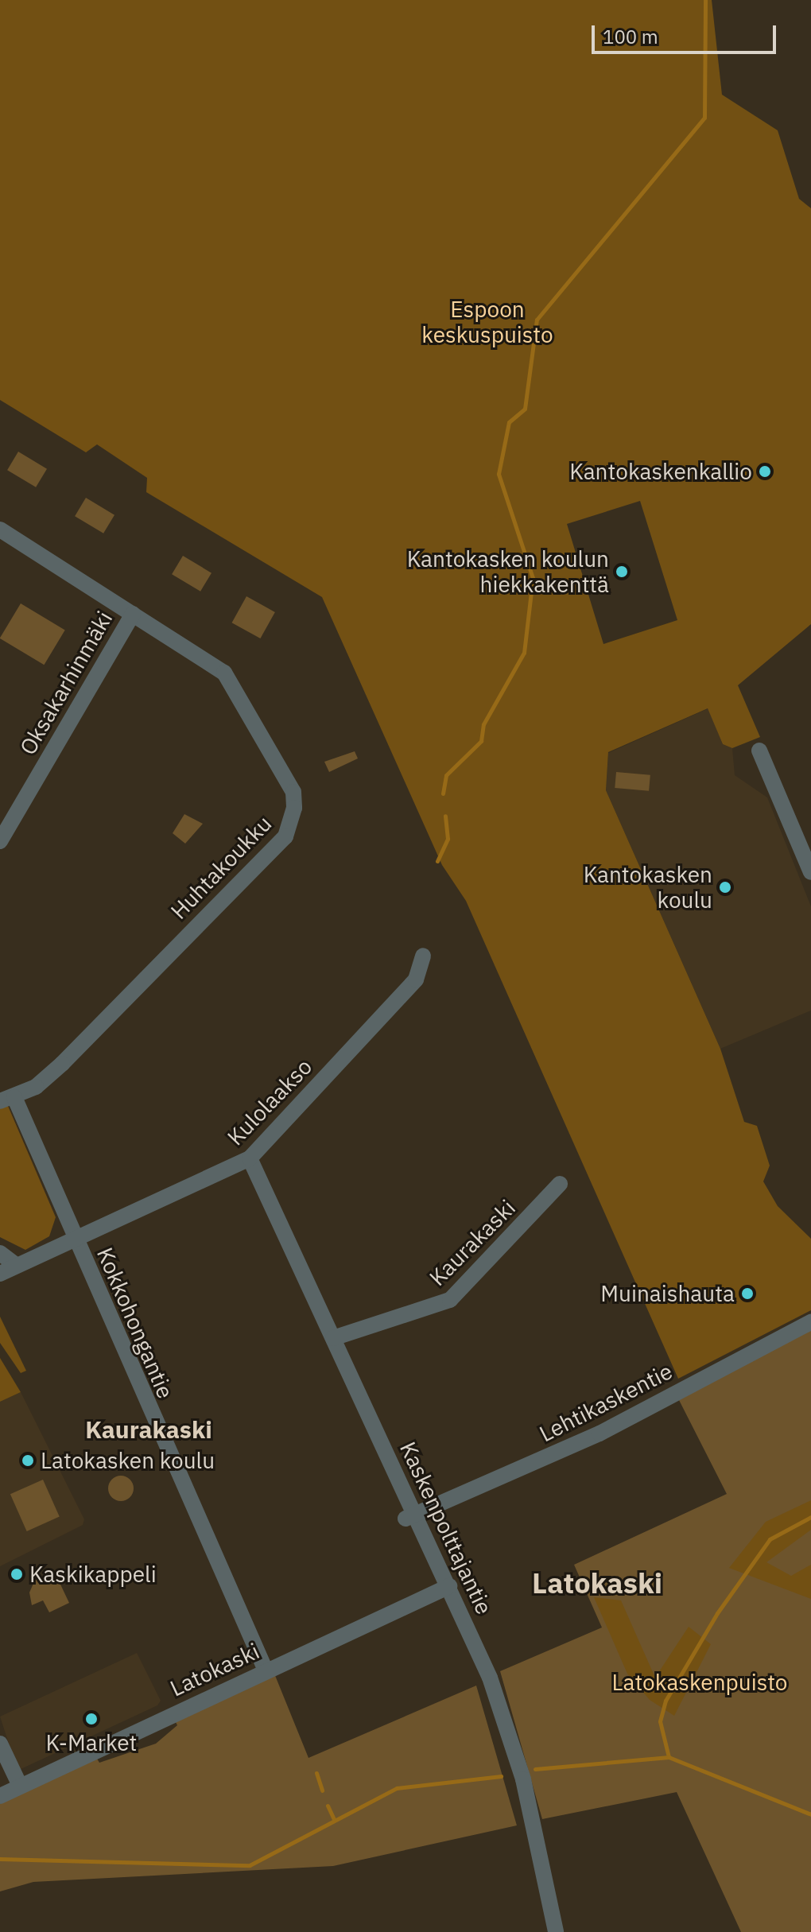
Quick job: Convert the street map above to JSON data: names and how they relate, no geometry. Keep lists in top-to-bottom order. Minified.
{"streets":{"street":["Oksakarhinmäki","Huhtakoukku","Kulolaakso","Kaurakaski","Kokkohongantie","Lehtikaskentie","Kaskenpolttajantie","Latokaski"]},"crossings":[["Oksakarhinmäki","Huhtakoukku"],["Huhtakoukku","Kokkohongantie"],["Kulolaakso","Kokkohongantie"],["Kulolaakso","Kaskenpolttajantie"],["Kaurakaski","Kaskenpolttajantie"],["Kokkohongantie","Latokaski"],["Lehtikaskentie","Kaskenpolttajantie"],["Kaskenpolttajantie","Latokaski"]],"districts":["Kaurakaski","Latokaski"],"parks":["Espoon keskuspuisto","Latokaskenpuisto"],"places":["Kantokaskenkallio","Kantokasken koulun hiekkakenttä","Kantokasken koulu","Muinaishauta","Latokasken koulu","Kaskikappeli","K-Market"],"scale_bar":"100 m"}
